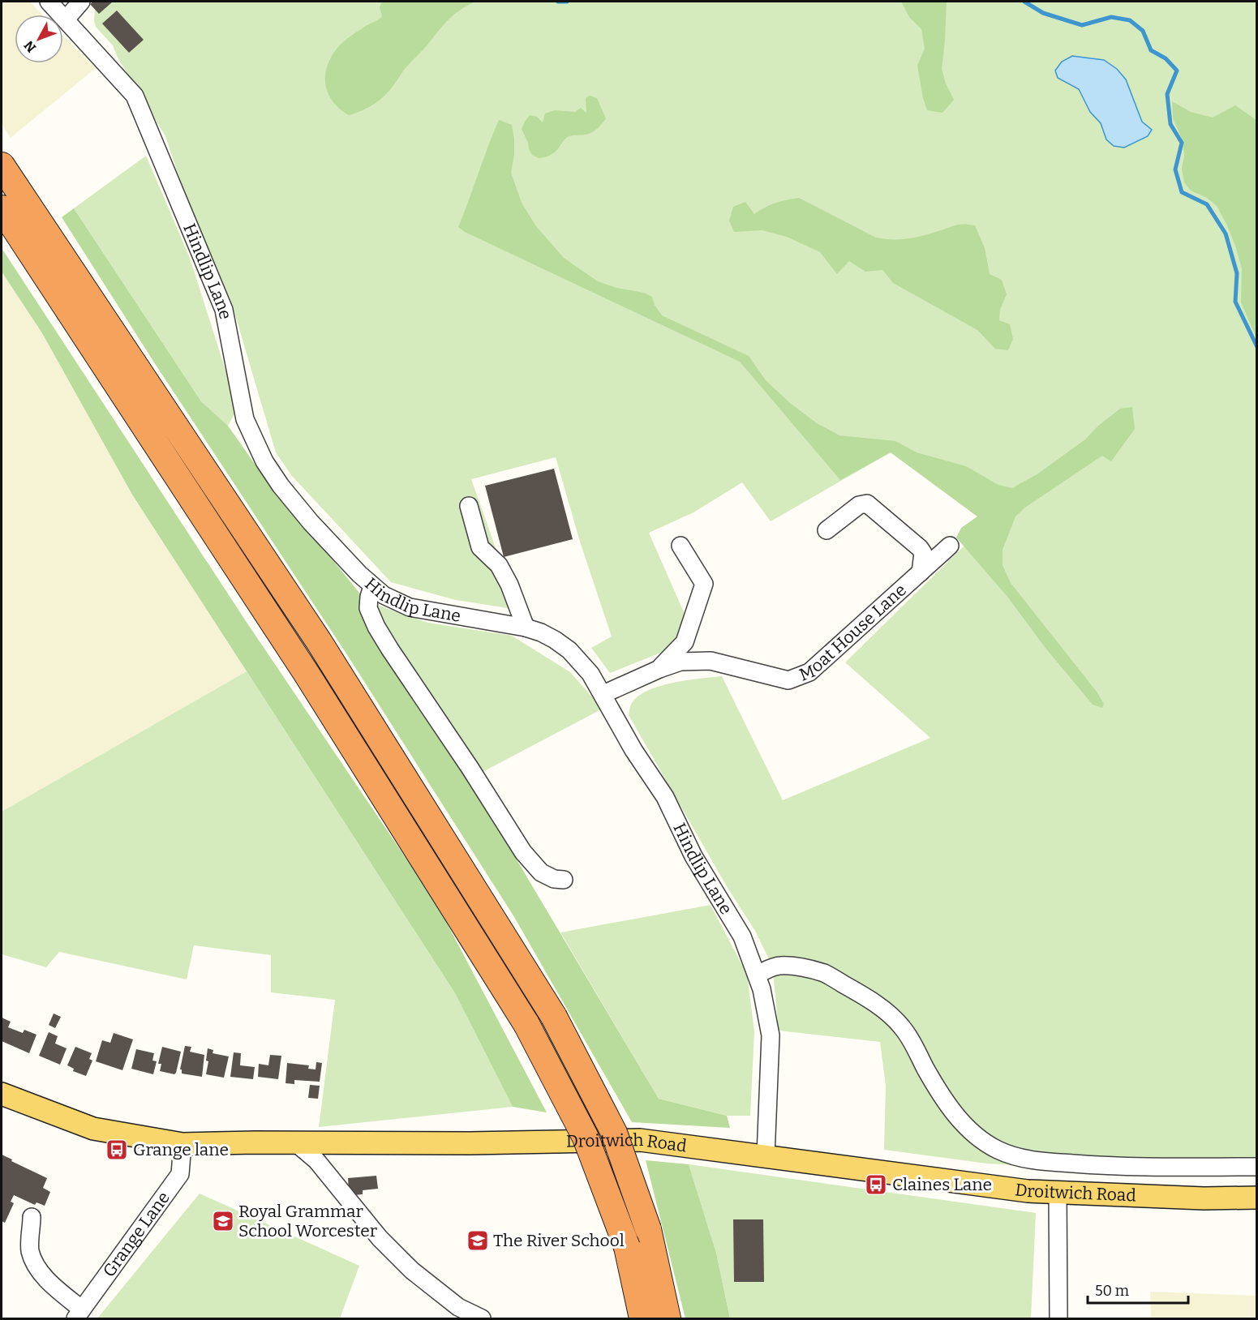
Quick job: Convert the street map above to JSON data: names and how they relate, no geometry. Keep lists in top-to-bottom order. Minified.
{"streets":{"main road":["Droitwich Road"],"street":["Hindlip Lane","Moat House Lane","Grange Lane"]},"crossings":[["Hindlip Lane","Moat House Lane"],["Hindlip Lane","Droitwich Road"],["Droitwich Road","Grange Lane"]],"places":{"bus stop":["Grange lane","Claines Lane"],"school or university":["Royal Grammar School Worcester","The River School"]},"scale_bar":"50 m","north":"bottom left"}
